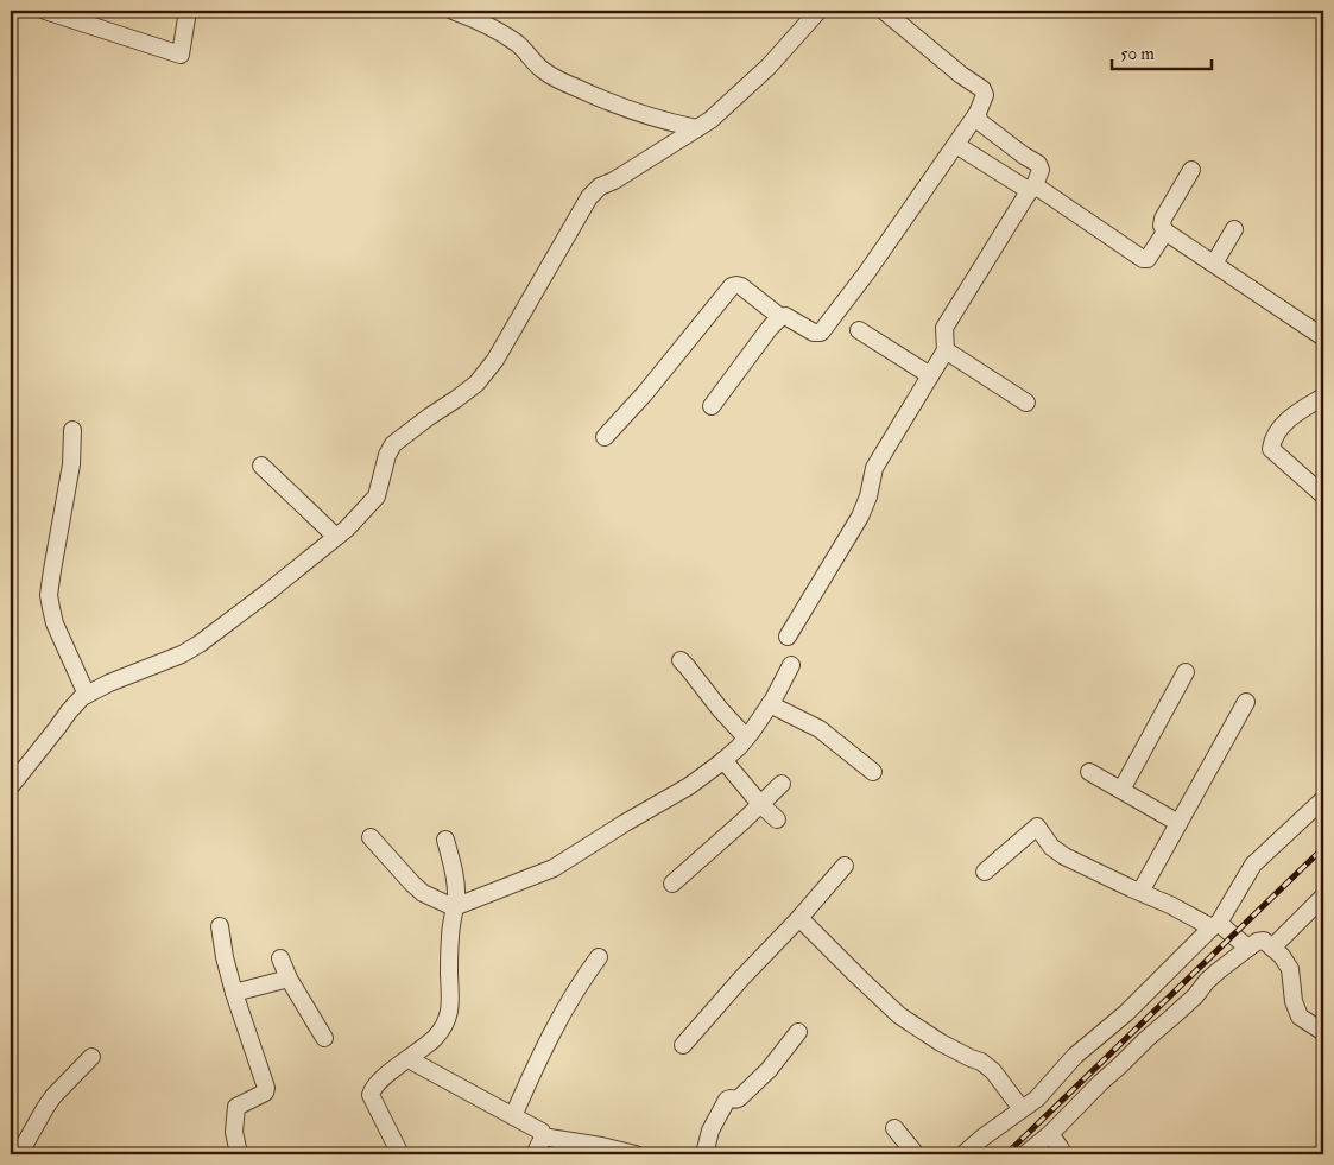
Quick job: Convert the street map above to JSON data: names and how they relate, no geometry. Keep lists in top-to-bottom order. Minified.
{"scale_bar":"50 m"}
